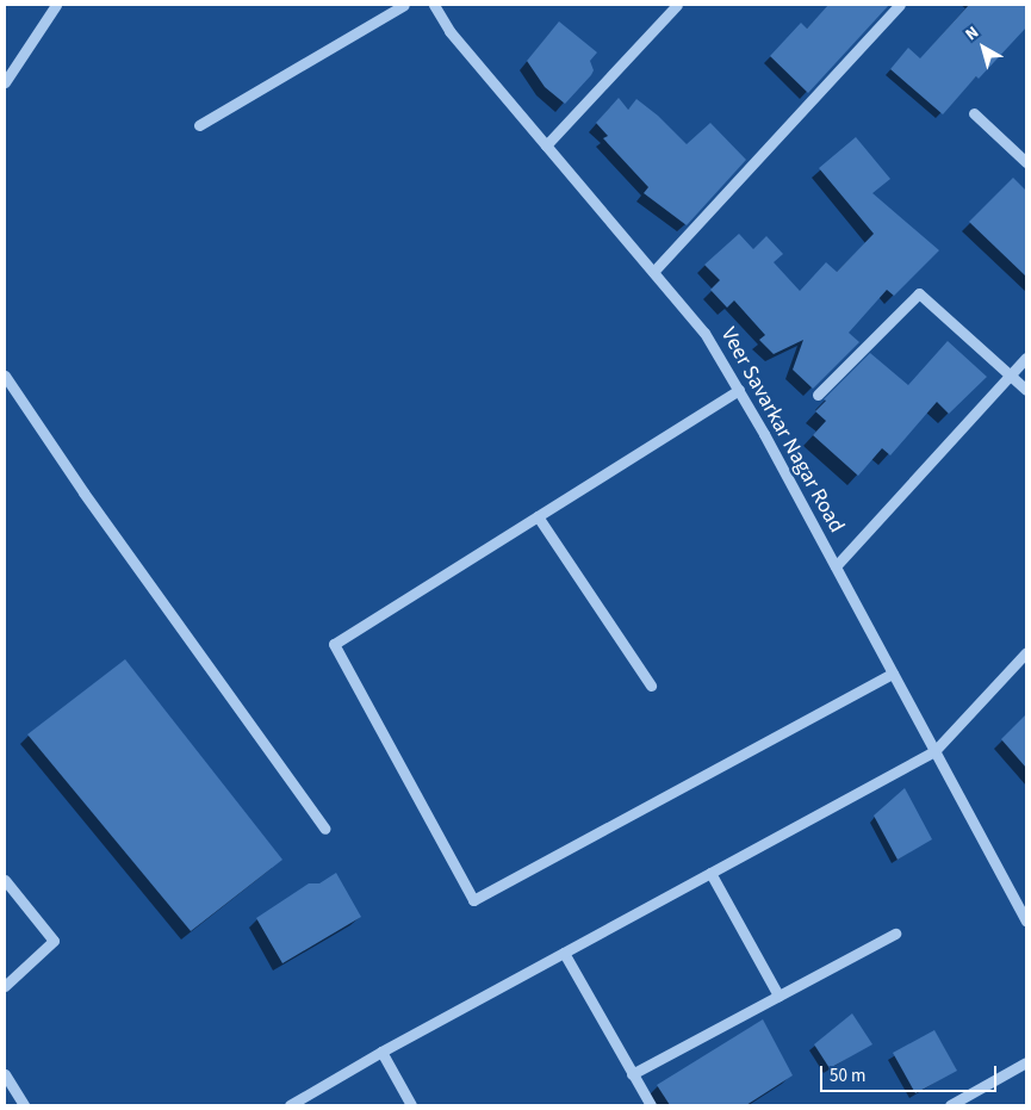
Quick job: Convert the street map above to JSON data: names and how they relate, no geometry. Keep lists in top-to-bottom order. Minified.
{"streets":{"street":["Veer Savarkar Nagar Road"]},"scale_bar":"50 m","north":"top left"}
